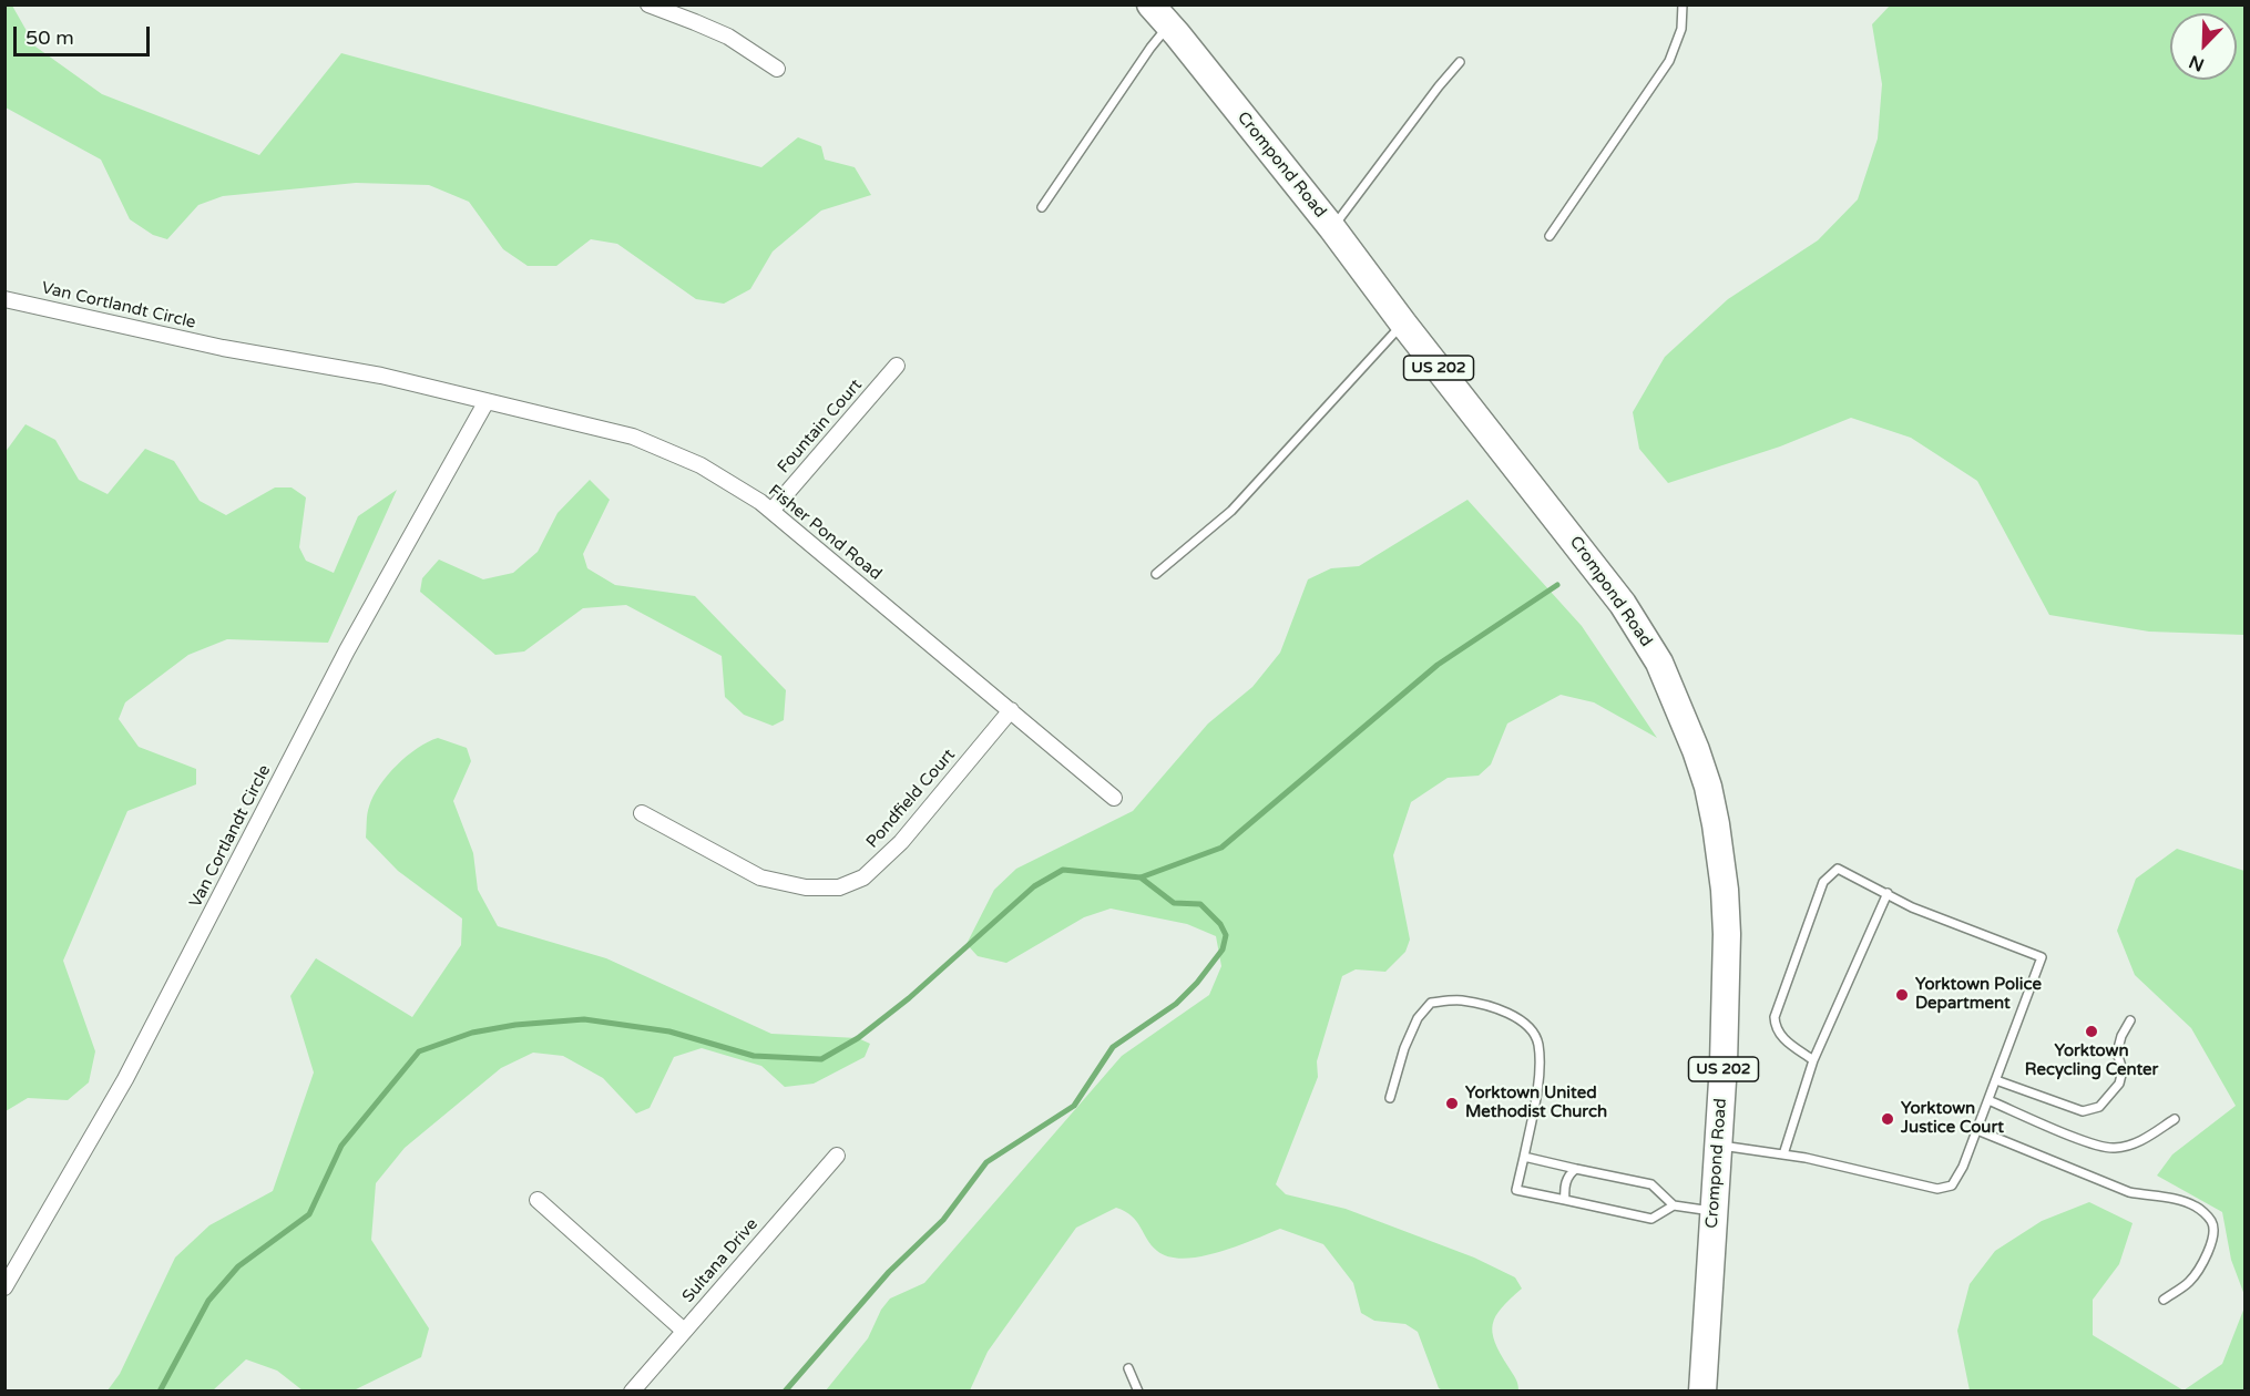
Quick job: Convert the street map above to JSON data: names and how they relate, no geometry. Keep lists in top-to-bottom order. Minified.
{"streets":{"highway":["Crompond Road","US 202"],"street":["Van Cortlandt Circle","Fountain Court","Fisher Pond Road","Pondfield Court","Sultana Drive"]},"crossings":[["Van Cortlandt Circle","Fisher Pond Road"],["Fountain Court","Fisher Pond Road"],["Fisher Pond Road","Pondfield Court"]],"places":["Yorktown Police Department","Yorktown Recycling Center","Yorktown United Methodist Church","Yorktown Justice Court"],"scale_bar":"50 m","north":"bottom left"}
